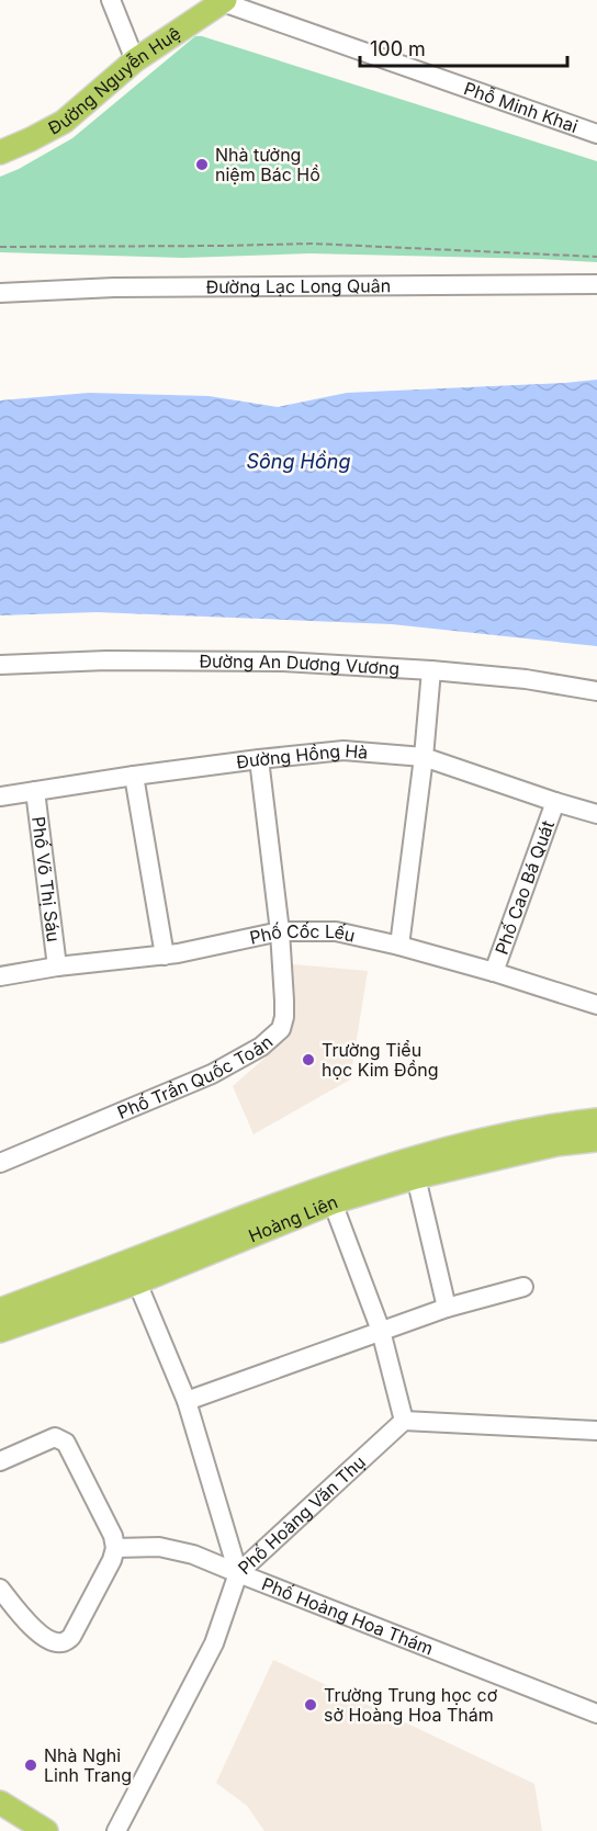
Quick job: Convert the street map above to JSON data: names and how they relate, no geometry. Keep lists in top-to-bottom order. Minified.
{"streets":{"main road":["Đường Nguyễn Huệ","Hoàng Liên"],"street":["Phỗ Minh Khai","Đường Lạc Long Quân","Đường An Dương Vương","Đường Hồng Hà","Phố Võ Thị Sáu","Phố Cao Bá Quát","Phố Cốc Lếu","Phố Trần Quốc Toản","Phố Hoàng Văn Thụ","Phố Hoàng Hoa Thám"]},"crossings":[["Đường Nguyễn Huệ","Phỗ Minh Khai"],["Đường Hồng Hà","Phố Võ Thị Sáu"],["Đường Hồng Hà","Phố Cao Bá Quát"],["Đường Hồng Hà","Phố Trần Quốc Toản"],["Phố Võ Thị Sáu","Phố Cốc Lếu"],["Phố Cao Bá Quát","Phố Cốc Lếu"],["Phố Cốc Lếu","Phố Trần Quốc Toản"],["Hoàng Liên","Phố Hoàng Hoa Thám"],["Phố Hoàng Văn Thụ","Phố Hoàng Hoa Thám"]],"water":["Sông Hồng"],"places":["Nhà tưởng niệm Bác Hồ","Trường Tiểu học Kim Đồng","Trường Trung học cơ sở Hoàng Hoa Thám","Nhà Nghỉ Linh Trang"],"scale_bar":"100 m"}
